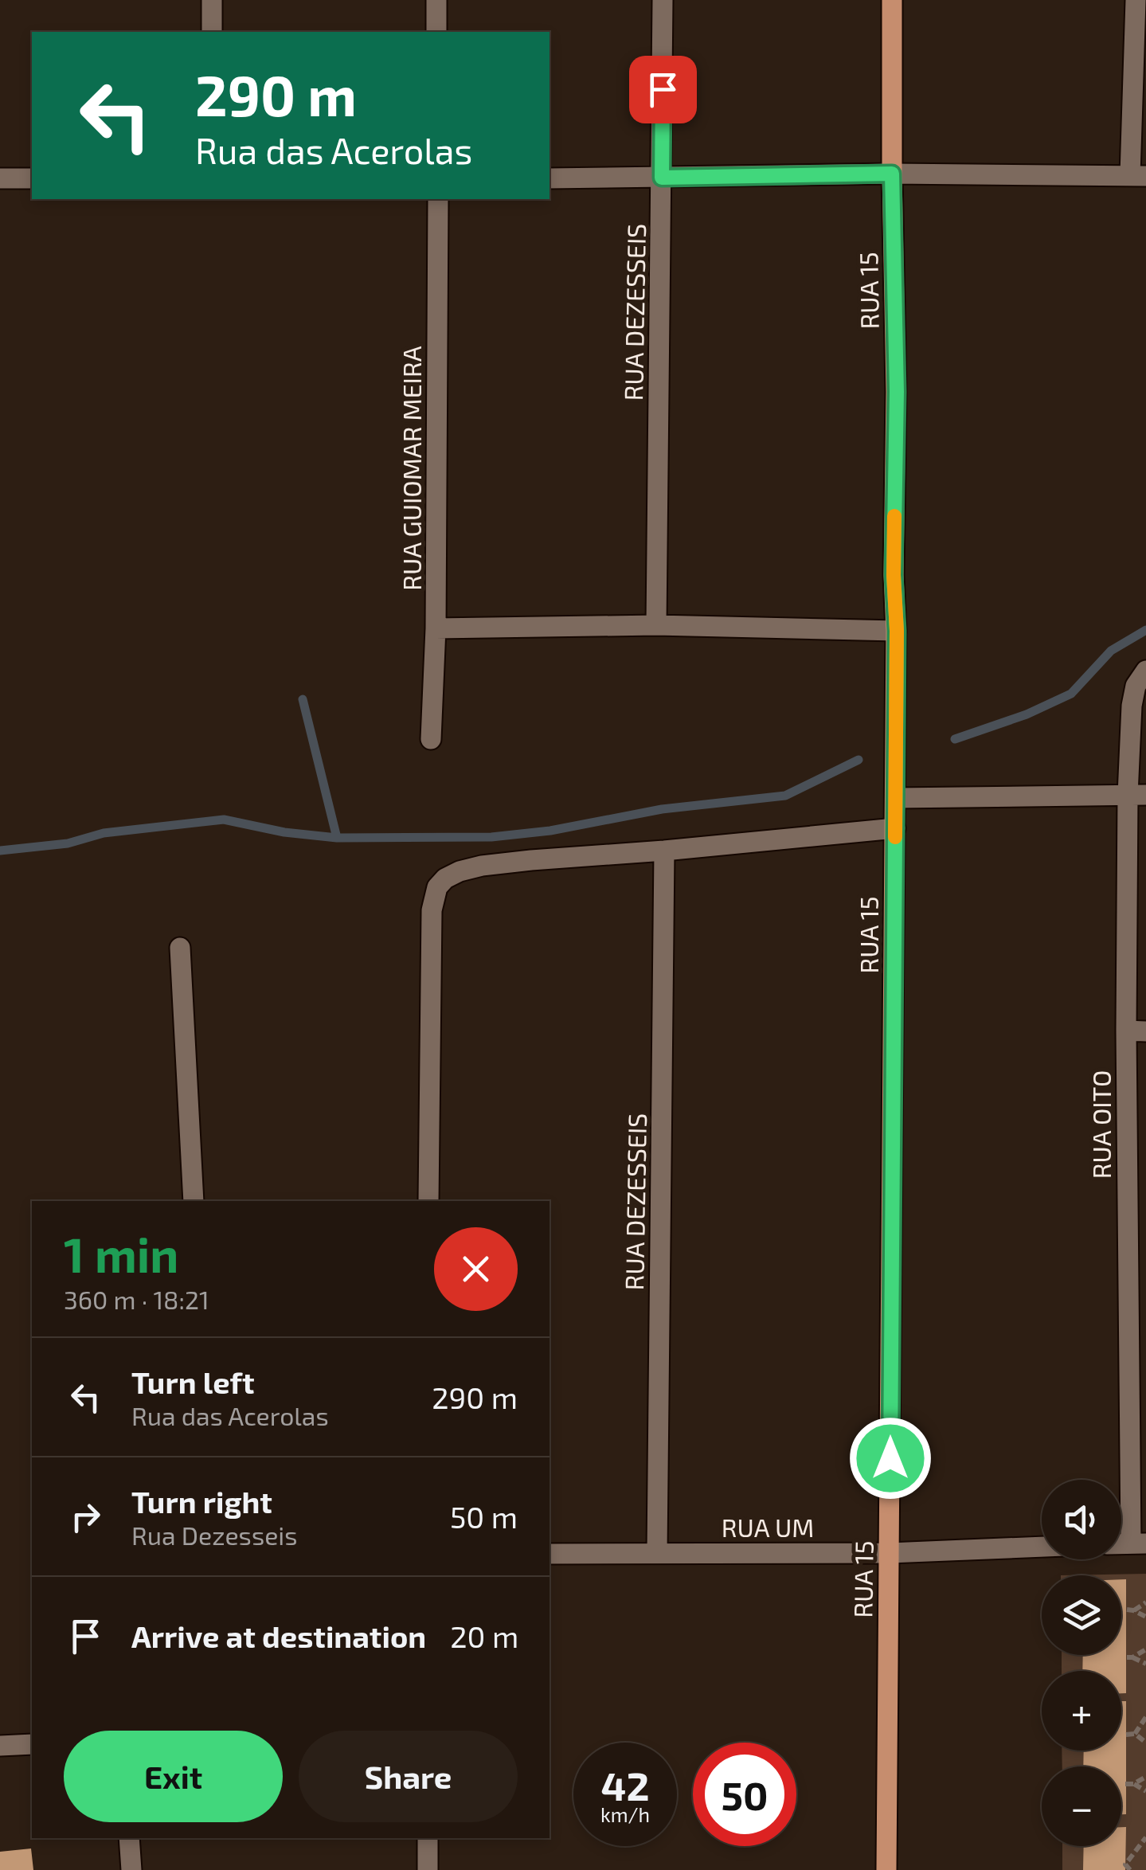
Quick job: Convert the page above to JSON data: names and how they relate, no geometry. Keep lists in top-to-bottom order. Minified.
{"streets":{"main road":["RUA 15"],"street":["RUA DEZESSEIS","RUA GUIOMAR MEIRA","RUA OITO","RUA UM"]},"crossings":[["RUA 15","RUA UM"],["RUA DEZESSEIS","RUA UM"]],"page":{"turn":["290 m","Rua das Acerolas"],"heading":["1 min","360 m · 18:21"],"list":[{"name":"Turn left","note":"Rua das Acerolas","value":"290 m"},{"name":"Turn right","note":"Rua Dezesseis","value":"50 m"},{"name":"Arrive at destination","value":"20 m"}],"map_buttons":["+","−"],"buttons":["Exit","Share"],"speed":"42 km/h","limit":"50"}}
